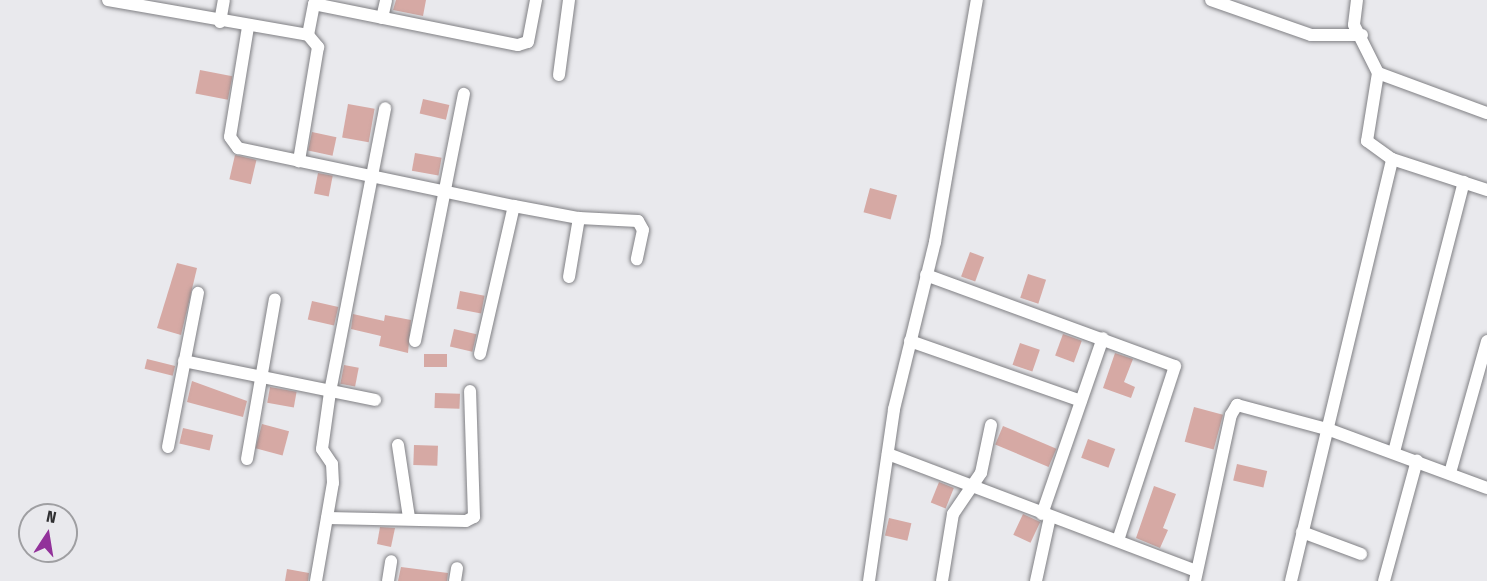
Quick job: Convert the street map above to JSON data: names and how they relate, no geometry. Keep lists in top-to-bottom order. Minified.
{"north":"top"}
